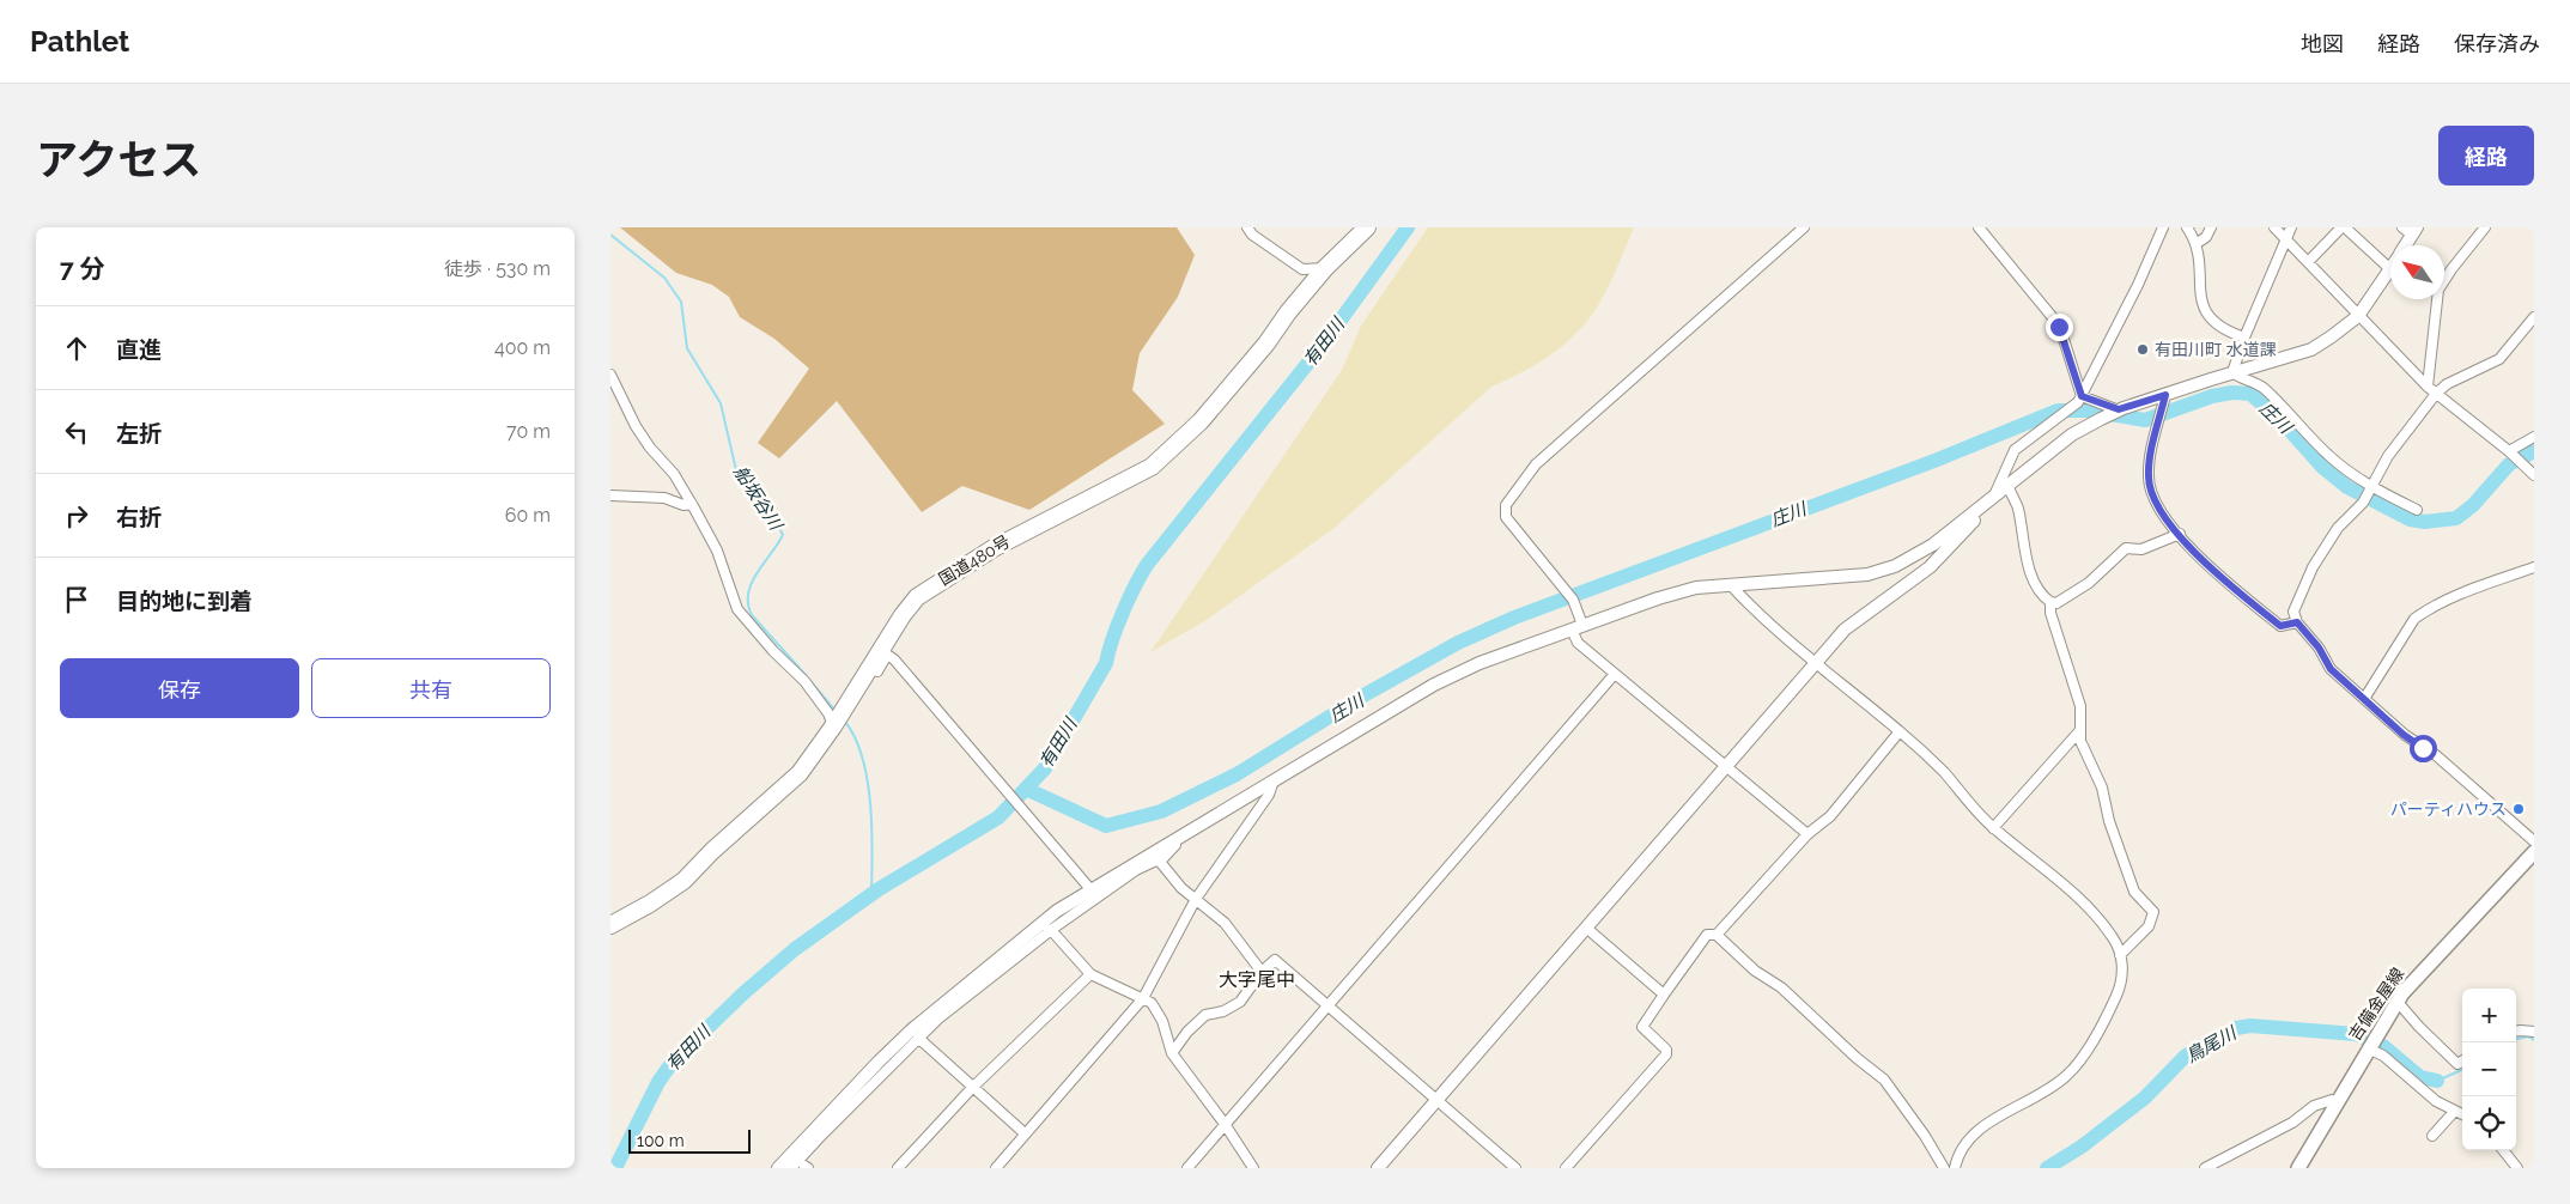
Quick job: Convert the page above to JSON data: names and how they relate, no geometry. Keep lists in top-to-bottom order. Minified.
{"streets":{"highway":["国道480号"],"main road":["吉備金屋線"]},"districts":["大字尾中"],"water":["有田川","庄川","船坂谷川","鳥尾川"],"places":["有田川町 水道課","パーティハウス"],"scale_bar":"100 m","north":"top left","page":{"header":"Pathlet","nav":["地図","経路","保存済み"],"title":"アクセス","buttons":["経路",["保存","共有"]],"heading":["7 分","徒歩 · 530 m"],"list":[["直進","400 m"],["左折","70 m"],["右折","60 m"],"目的地に到着"],"map_buttons":["+","−"],"scale":"100 m"}}
